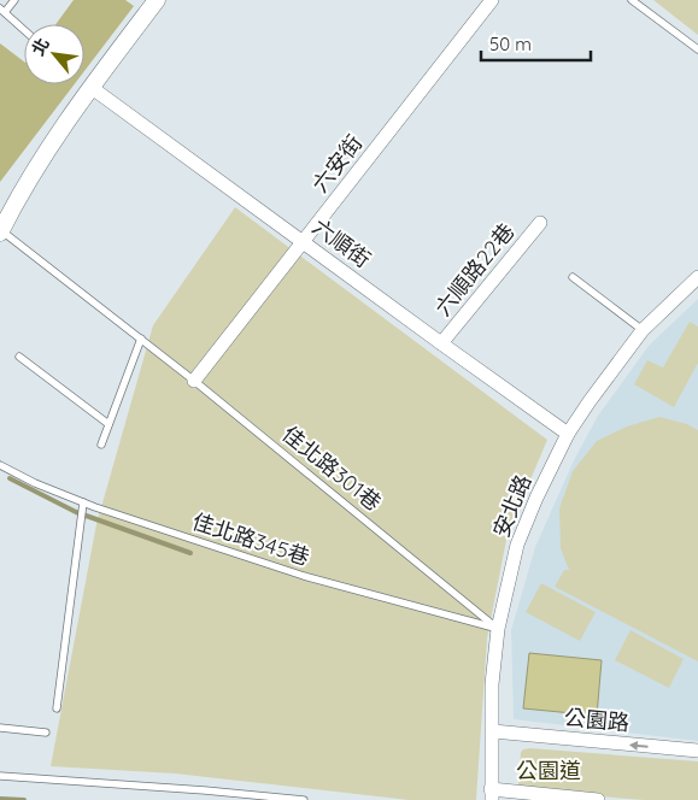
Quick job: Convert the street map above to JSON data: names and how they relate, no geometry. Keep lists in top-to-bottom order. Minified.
{"streets":{"street":["六安街","六順街","六順路22巷","安北路","公園路"],"lane":["佳北路301巷","佳北路345巷"]},"crossings":[["六安街","六順街"],["六安街","佳北路301巷"],["六順街","六順路22巷"],["六順街","安北路"],["佳北路301巷","安北路"],["佳北路301巷","佳北路345巷"],["安北路","佳北路345巷"],["安北路","公園路"]],"parks":["公園道"],"scale_bar":"50 m","north":"top left"}
